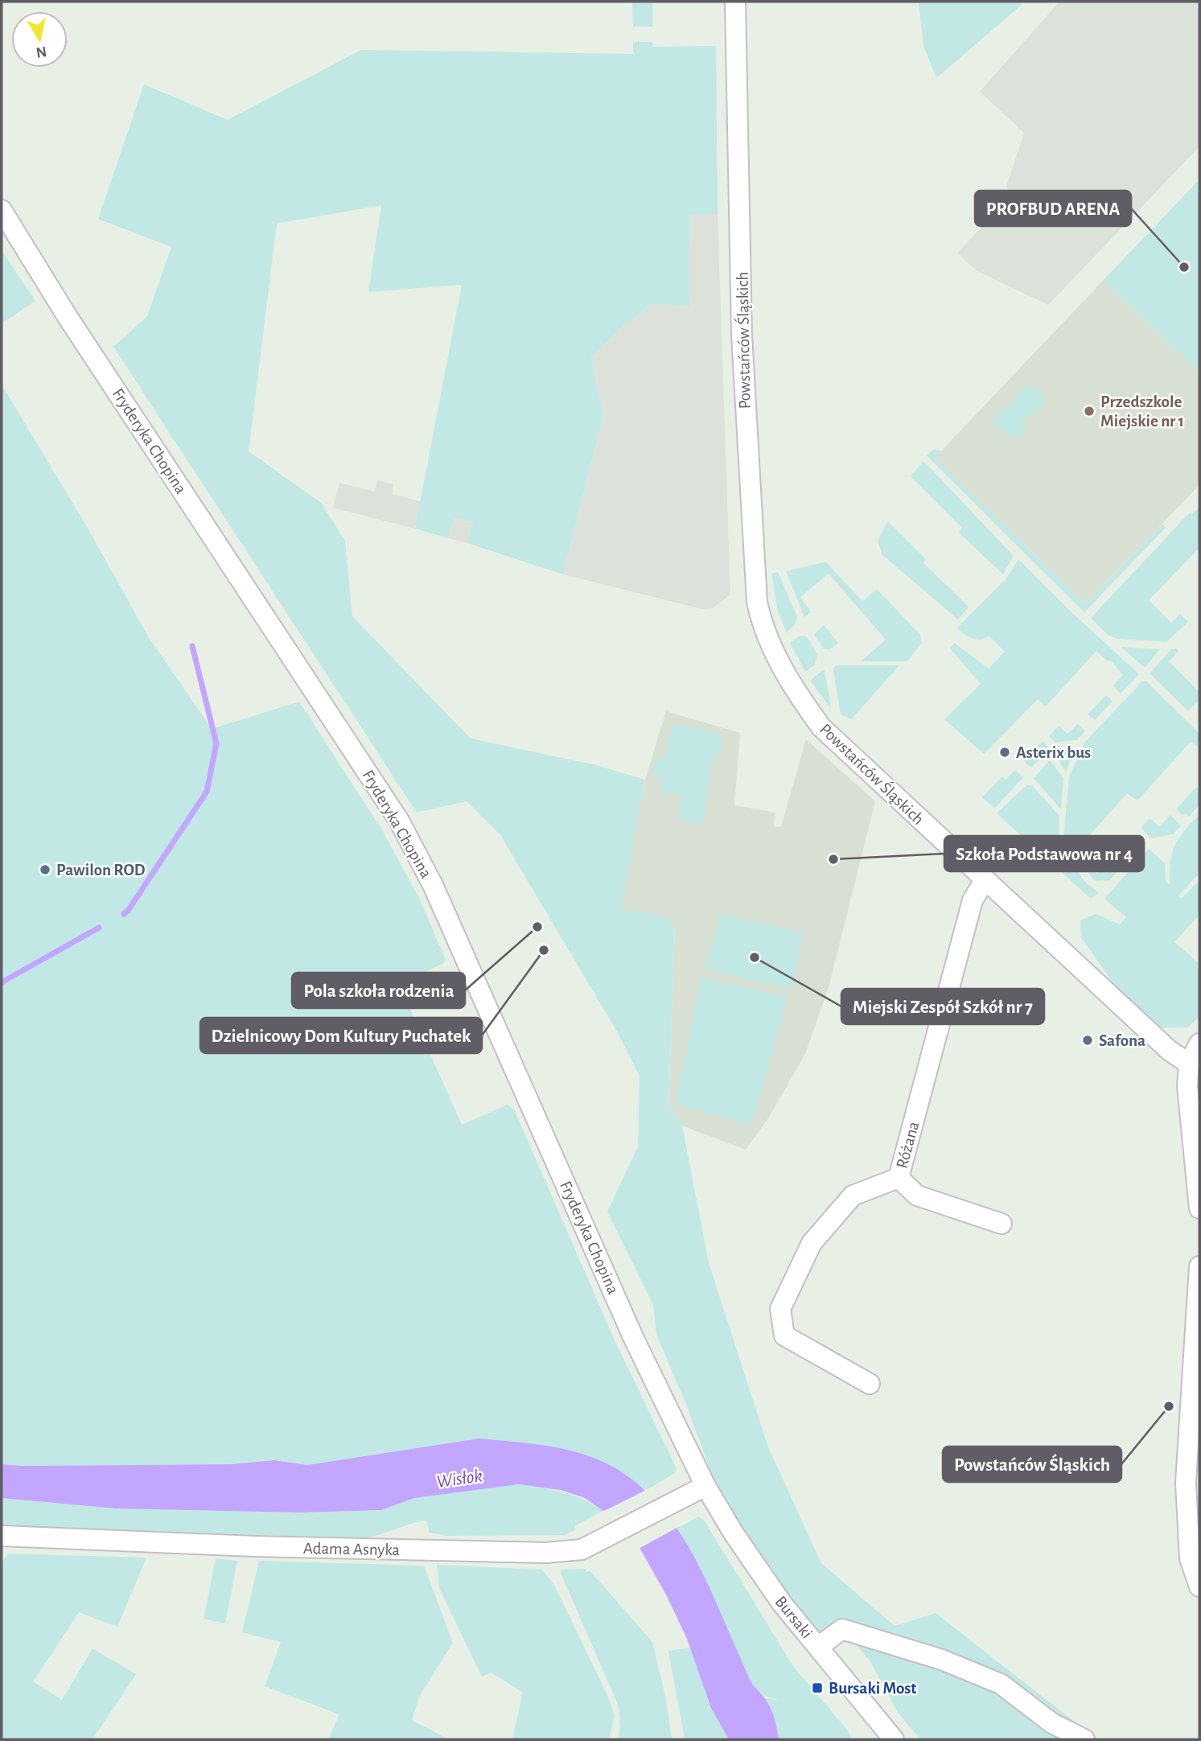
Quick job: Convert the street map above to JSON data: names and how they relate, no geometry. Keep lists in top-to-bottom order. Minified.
{"streets":{"street":["Powstańców Śląskich","Fryderyka Chopina","Różana","Adama Asnyka","Bursaki"]},"crossings":[["Powstańców Śląskich","Różana"],["Fryderyka Chopina","Adama Asnyka"],["Fryderyka Chopina","Bursaki"],["Adama Asnyka","Bursaki"]],"water":["Wisłok"],"places":{"other":["PROFBUD ARENA","Przedszkole Miejskie nr 1","Asterix bus","Szkoła Podstawowa nr 4","Pawilon ROD","Pola szkoła rodzenia","Dzielnicowy Dom Kultury Puchatek","Miejski Zespół Szkół nr 7","Safona","Powstańców Śląskich"],"transit":["Bursaki Most"]},"north":"bottom"}
